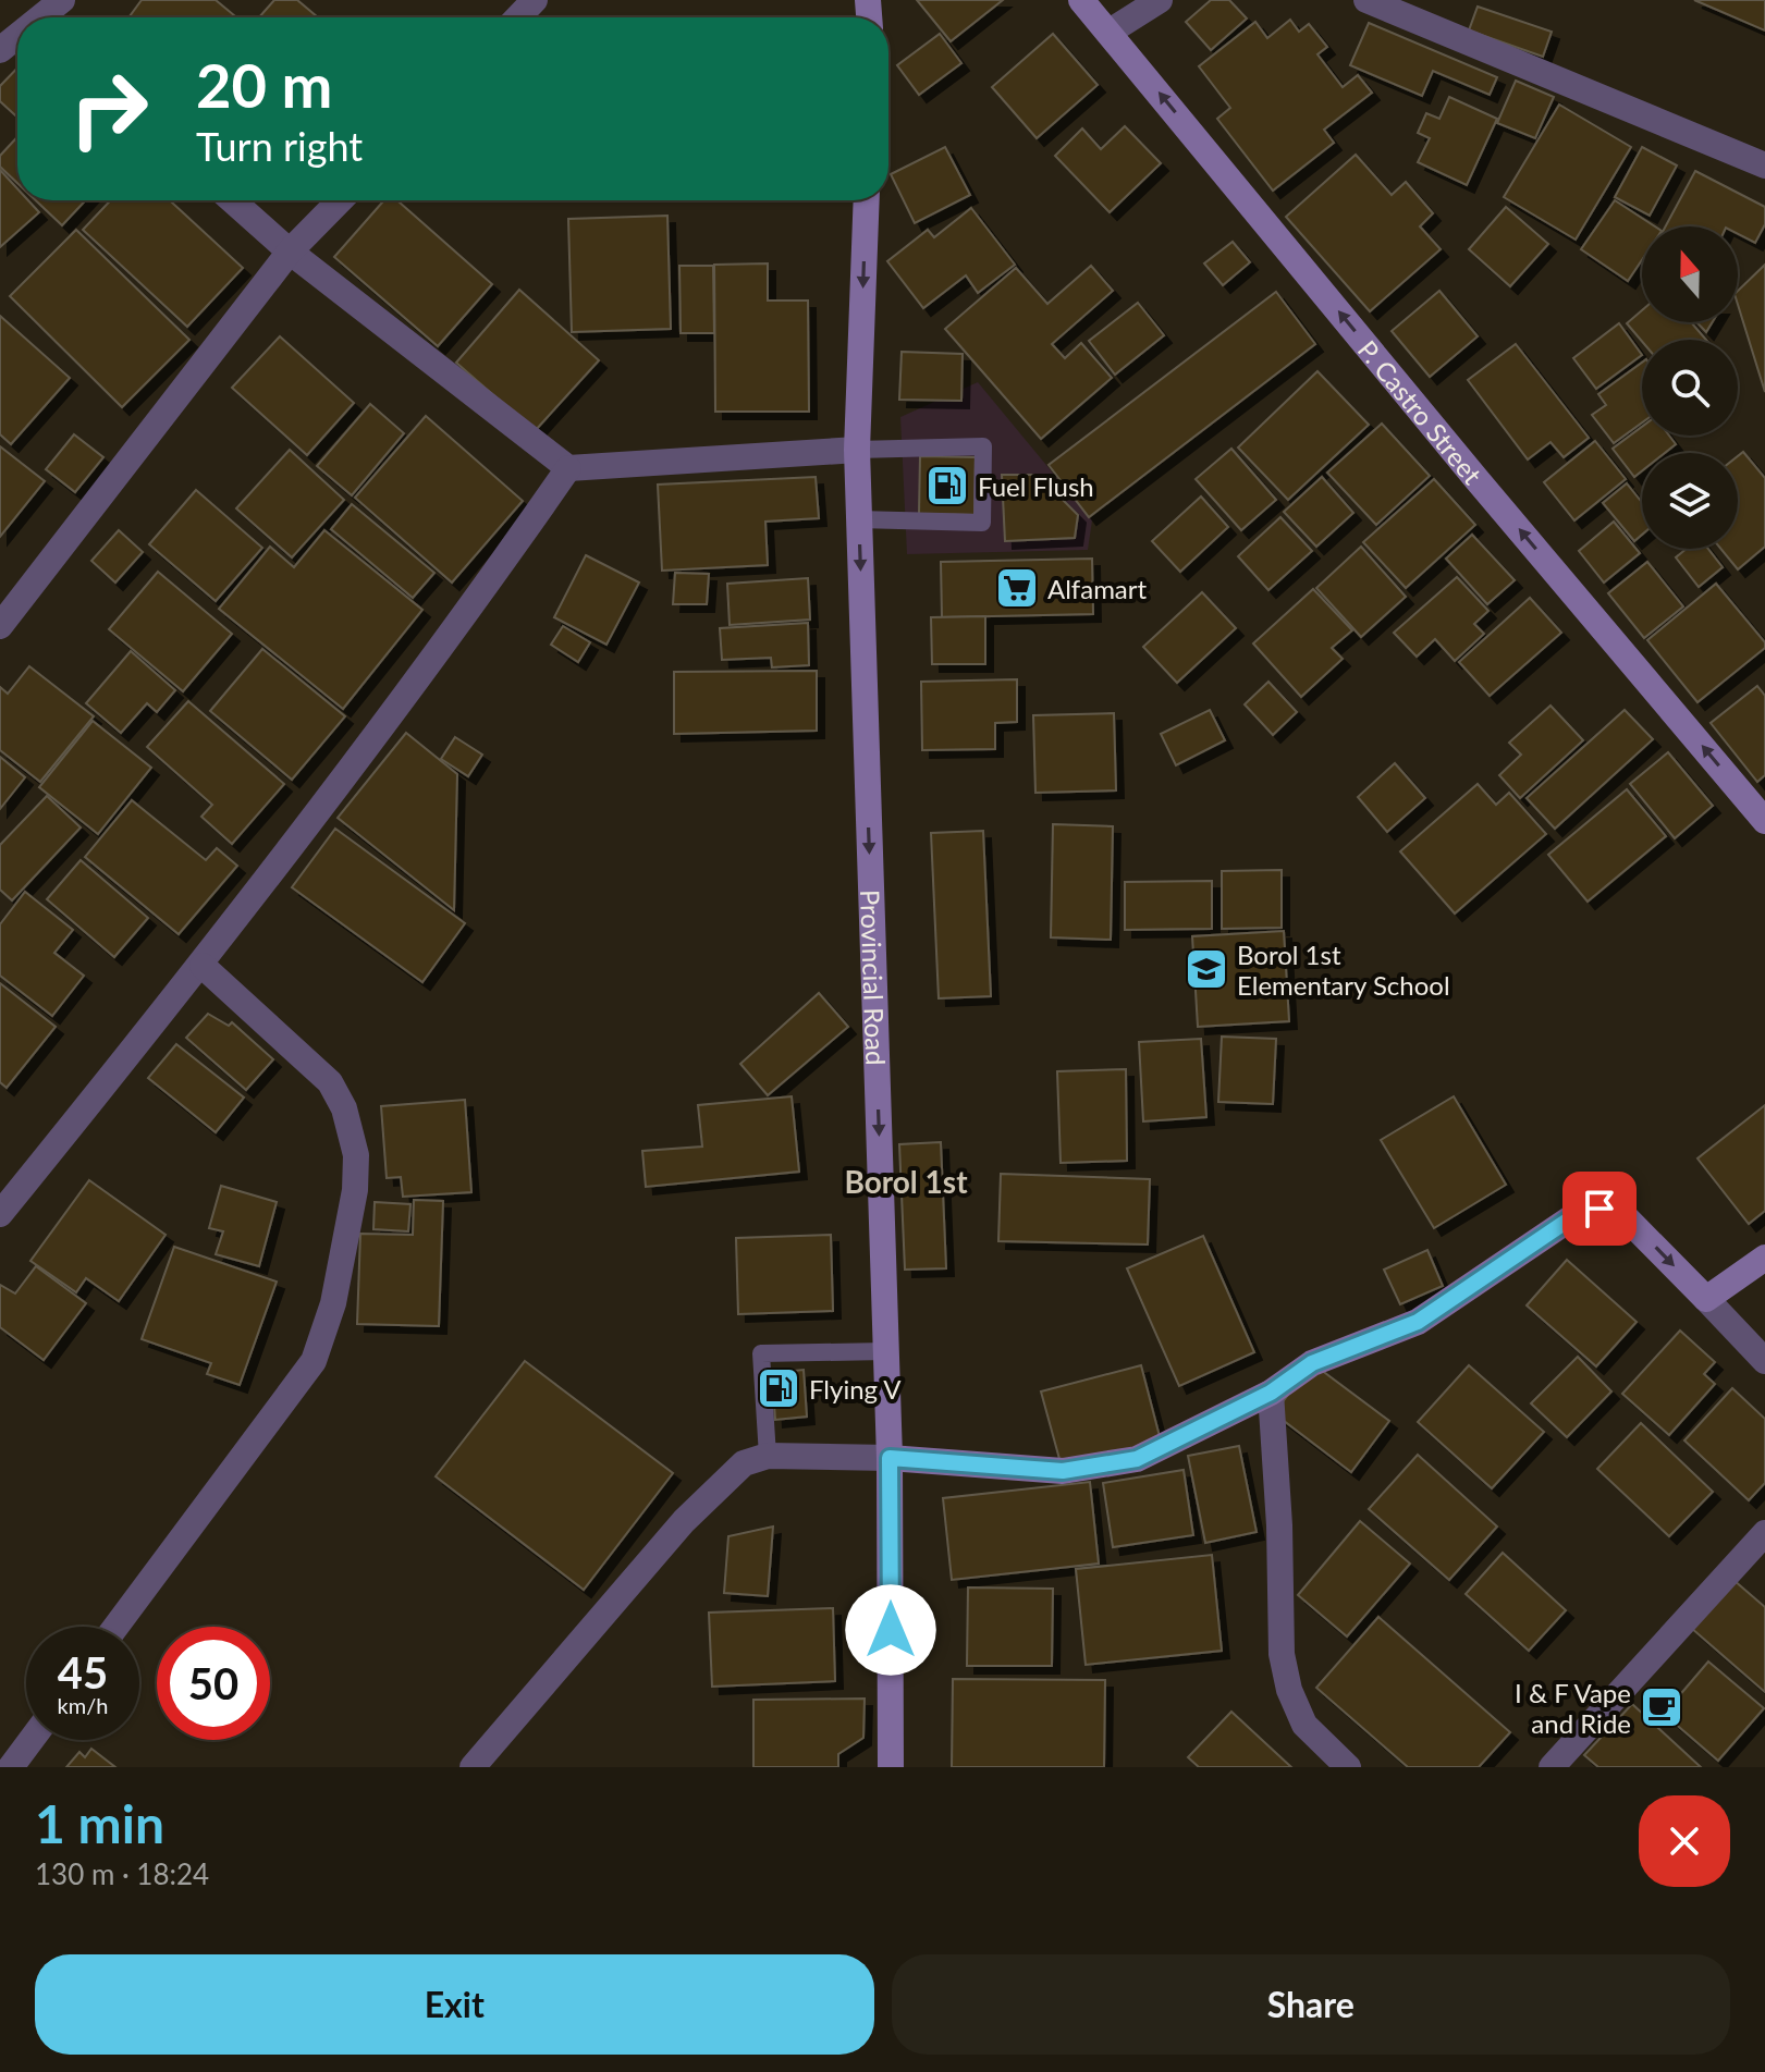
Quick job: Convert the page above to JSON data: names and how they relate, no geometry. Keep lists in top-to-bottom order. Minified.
{"streets":{"main road":["P. Castro Street","Provincial Road"]},"one_way":["P. Castro Street","Provincial Road"],"districts":["Borol 1st"],"places":{"fuel station":["Fuel Flush","Flying V"],"supermarket":["Alfamart"],"school or university":["Borol 1st Elementary School"],"cafe":["I & F Vape and Ride"]},"north":"top","page":{"turn":["20 m","Turn right"],"speed":"45 km/h","limit":"50","heading":["1 min","130 m · 18:24"],"buttons":["Exit","Share"]}}
